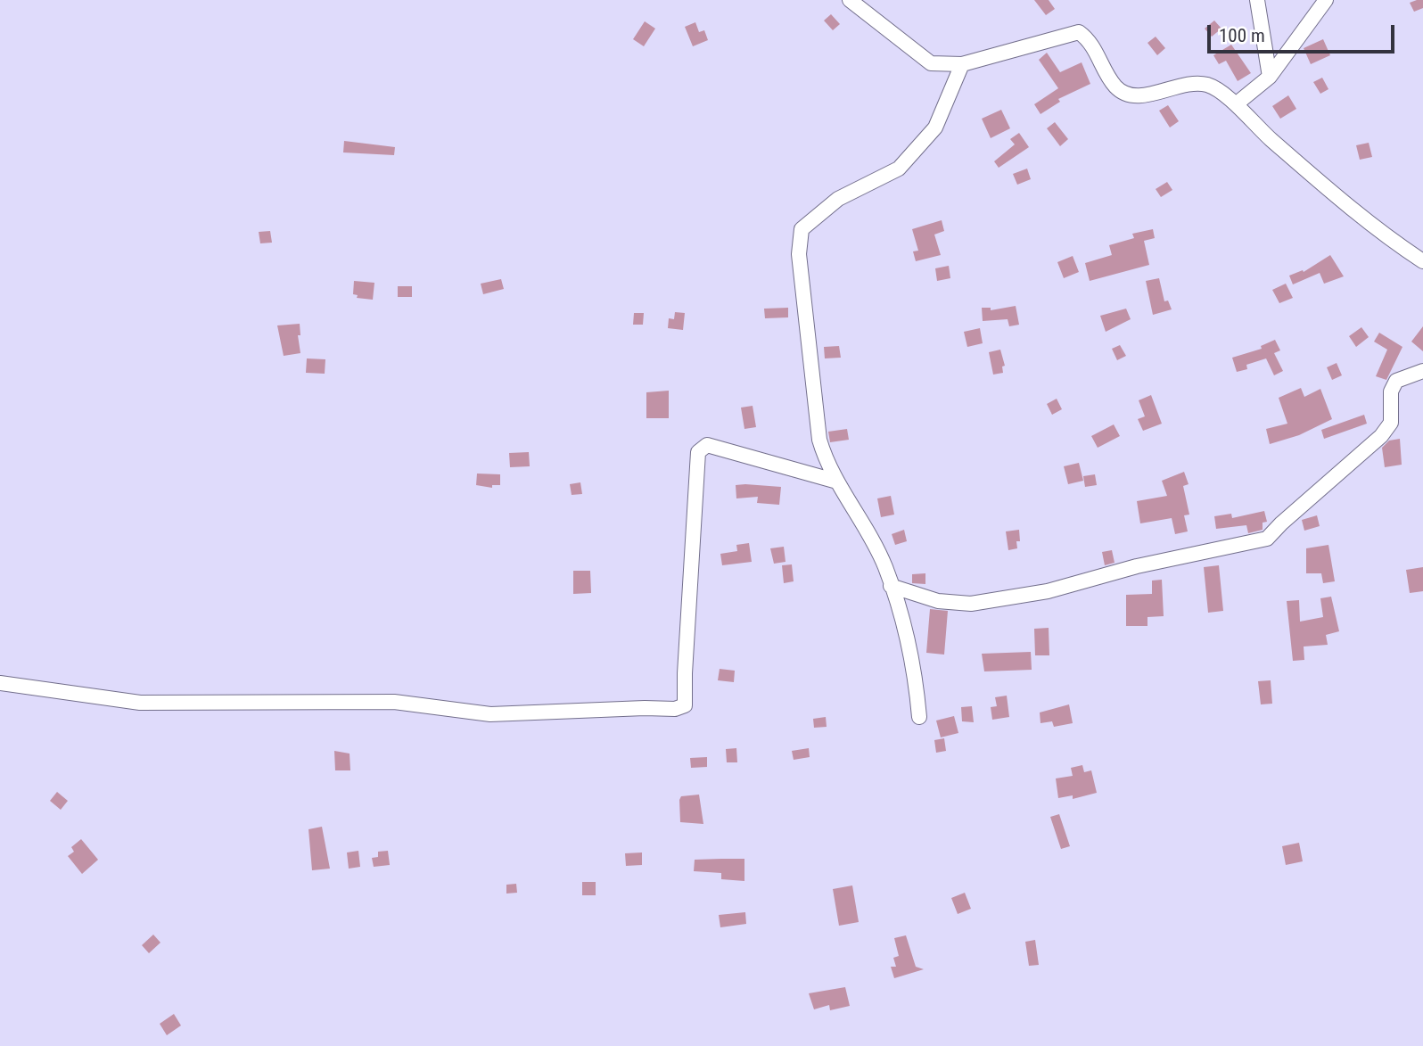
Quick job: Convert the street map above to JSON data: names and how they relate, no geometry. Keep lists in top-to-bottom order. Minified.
{"scale_bar":"100 m"}
